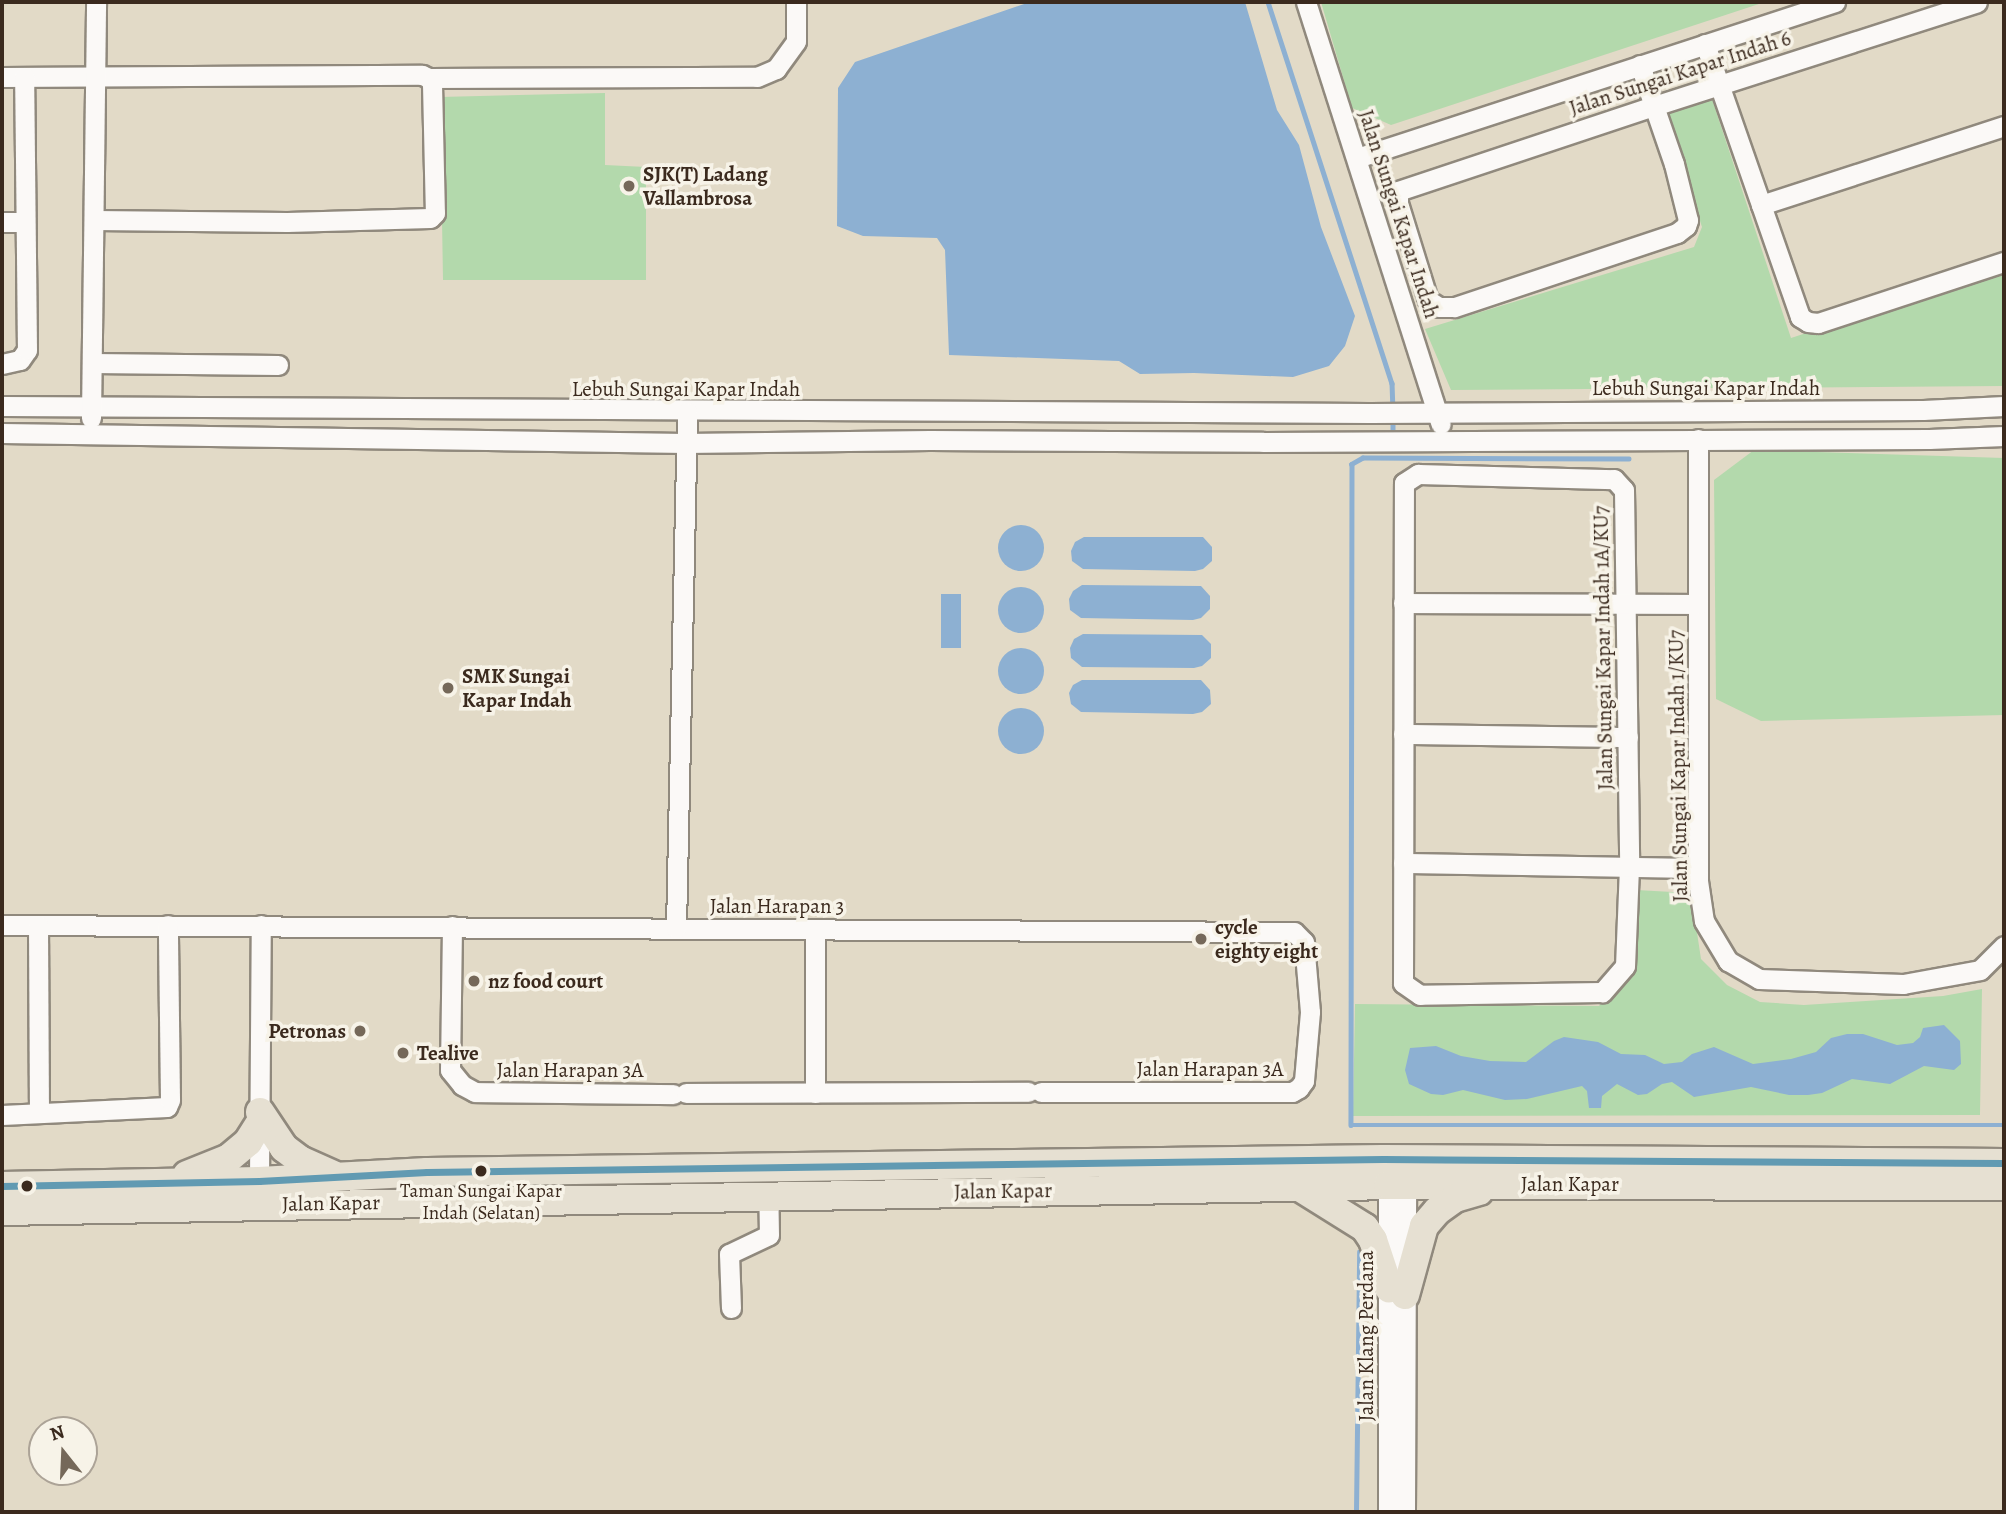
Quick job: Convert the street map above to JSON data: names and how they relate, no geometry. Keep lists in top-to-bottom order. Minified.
{"streets":{"highway":["Jalan Kapar"],"street":["Jalan Sungai Kapar Indah 6","Jalan Sungai Kapar Indah","Lebuh Sungai Kapar Indah","Jalan Sungai Kapar Indah 1A/KU7","Jalan Sungai Kapar Indah 1/KU7","Jalan Harapan 3","Jalan Harapan 3A","Jalan Klang Perdana"]},"crossings":[["Jalan Sungai Kapar Indah 6","Jalan Sungai Kapar Indah"],["Jalan Sungai Kapar Indah","Lebuh Sungai Kapar Indah"],["Jalan Harapan 3","Jalan Harapan 3A"],["Jalan Kapar","Jalan Klang Perdana"]],"places":["SJK(T) Ladang Vallambrosa","SMK Sungai Kapar Indah","cycle eighty eight","nz food court","Petronas","Tealive","Taman Sungai Kapar Indah (Selatan)"],"north":"top"}
